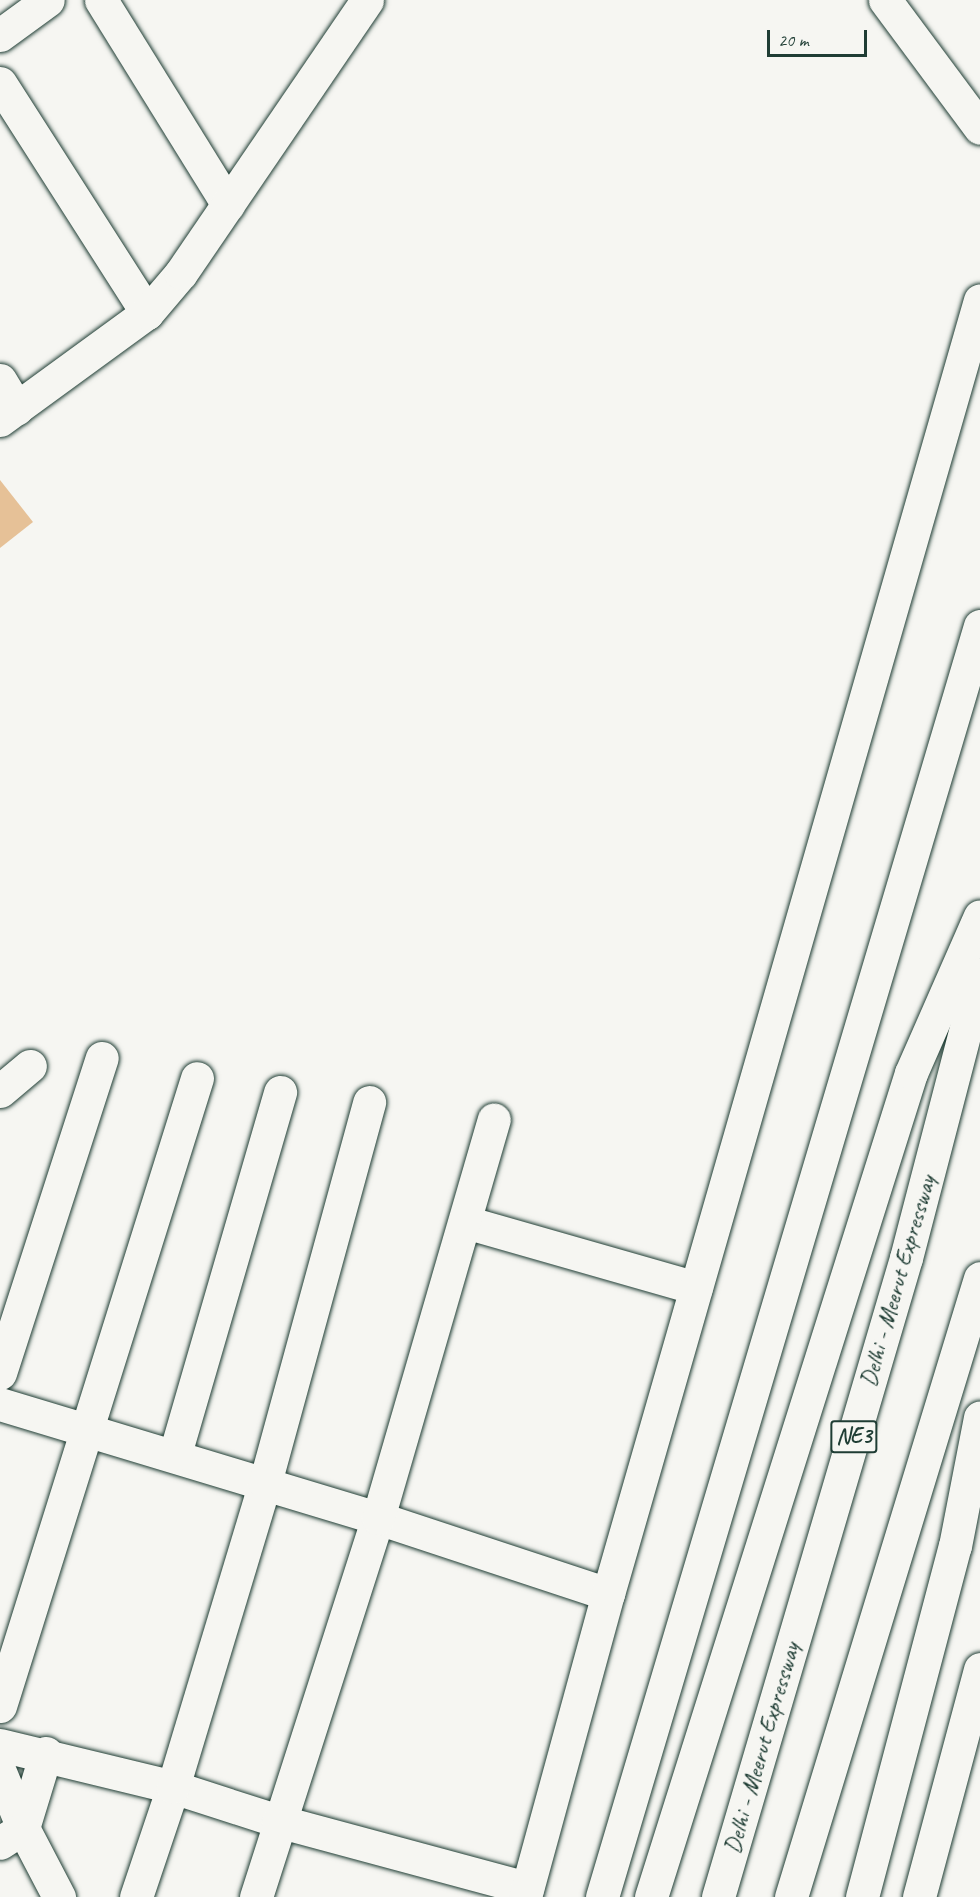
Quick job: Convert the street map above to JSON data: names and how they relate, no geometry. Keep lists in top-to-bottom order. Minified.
{"streets":{"main road":["Delhi - Meerut Expressway","NE3"]},"scale_bar":"20 m"}
